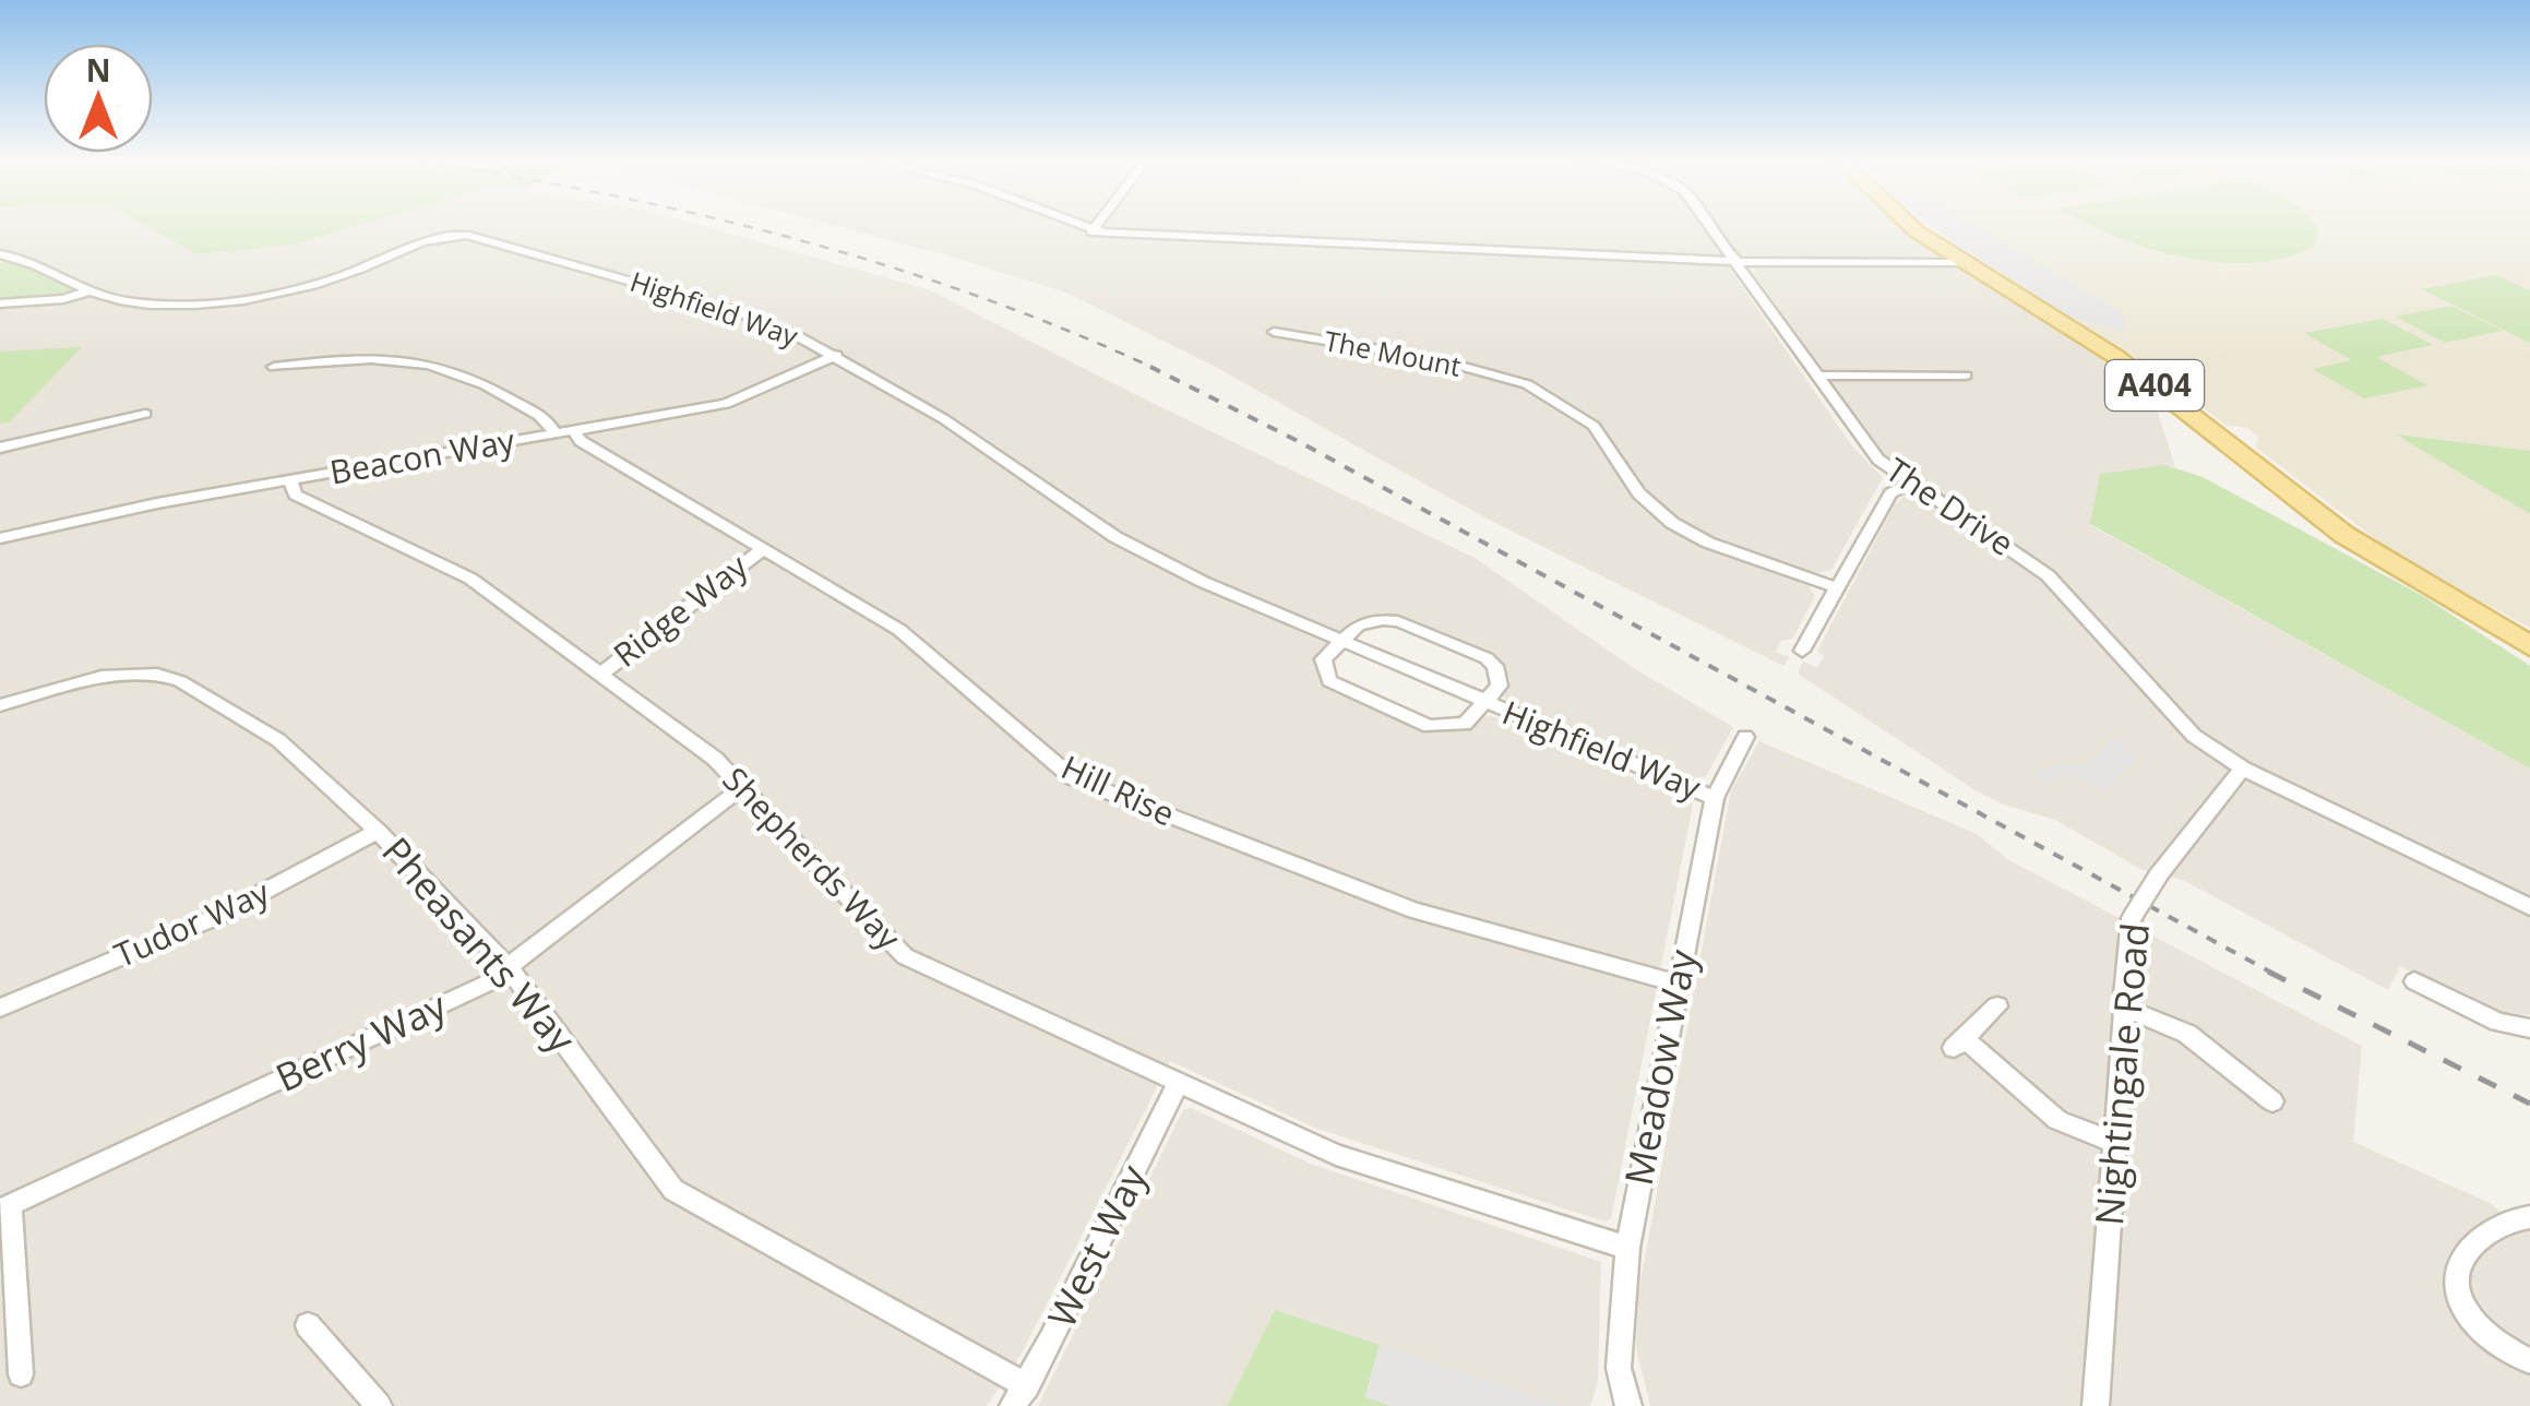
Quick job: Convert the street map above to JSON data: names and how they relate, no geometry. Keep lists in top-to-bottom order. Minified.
{"streets":{"main road":["A404"],"street":["Highfield Way","The Mount","Beacon Way","The Drive","Ridge Way","Hill Rise","Shepherds Way","Tudor Way","Pheasants Way","Berry Way","Meadow Way","Nightingale Road","West Way"]},"crossings":[["Highfield Way","Beacon Way"],["Highfield Way","Meadow Way"],["Beacon Way","Hill Rise"],["Beacon Way","Shepherds Way"],["The Drive","Nightingale Road"],["Ridge Way","Hill Rise"],["Ridge Way","Shepherds Way"],["Hill Rise","Meadow Way"],["Shepherds Way","Berry Way"],["Shepherds Way","Meadow Way"],["Shepherds Way","West Way"],["Tudor Way","Pheasants Way"],["Pheasants Way","Berry Way"],["Pheasants Way","West Way"]],"north":"top"}
